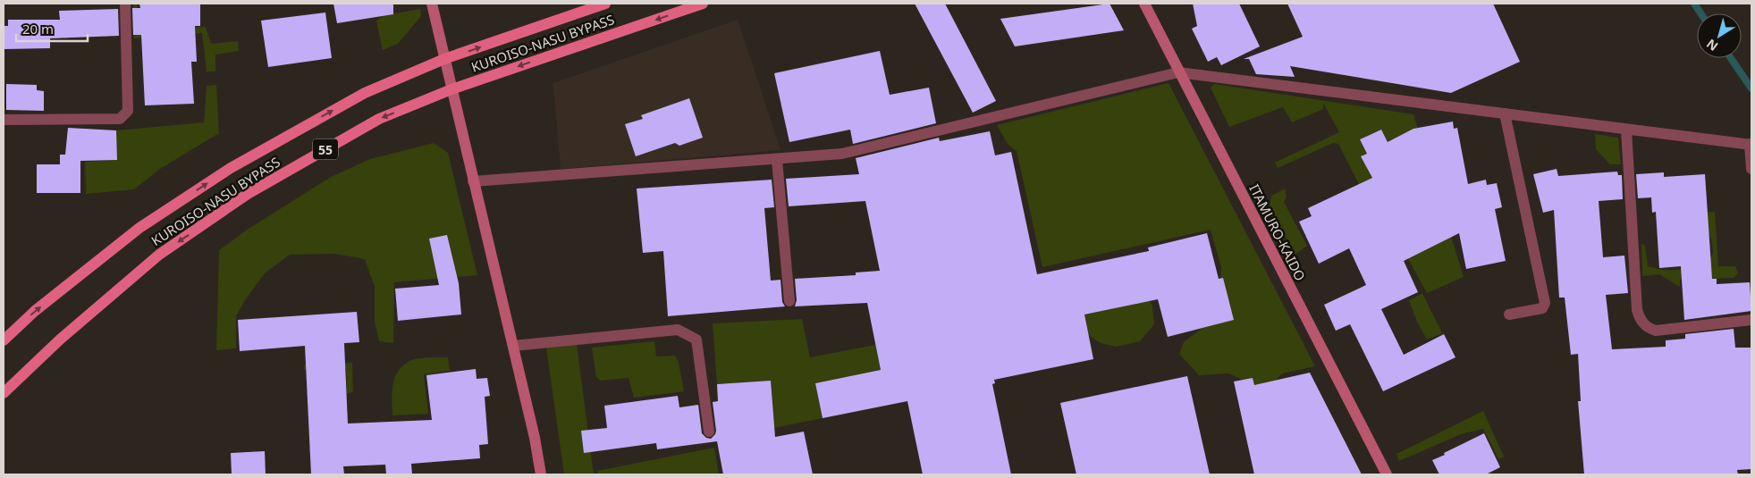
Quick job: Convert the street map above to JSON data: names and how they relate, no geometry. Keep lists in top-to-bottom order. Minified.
{"streets":{"main road":["KUROISO-NASU BYPASS","55","ITAMURO-KAIDO"]},"scale_bar":"20 m","north":"bottom left"}
